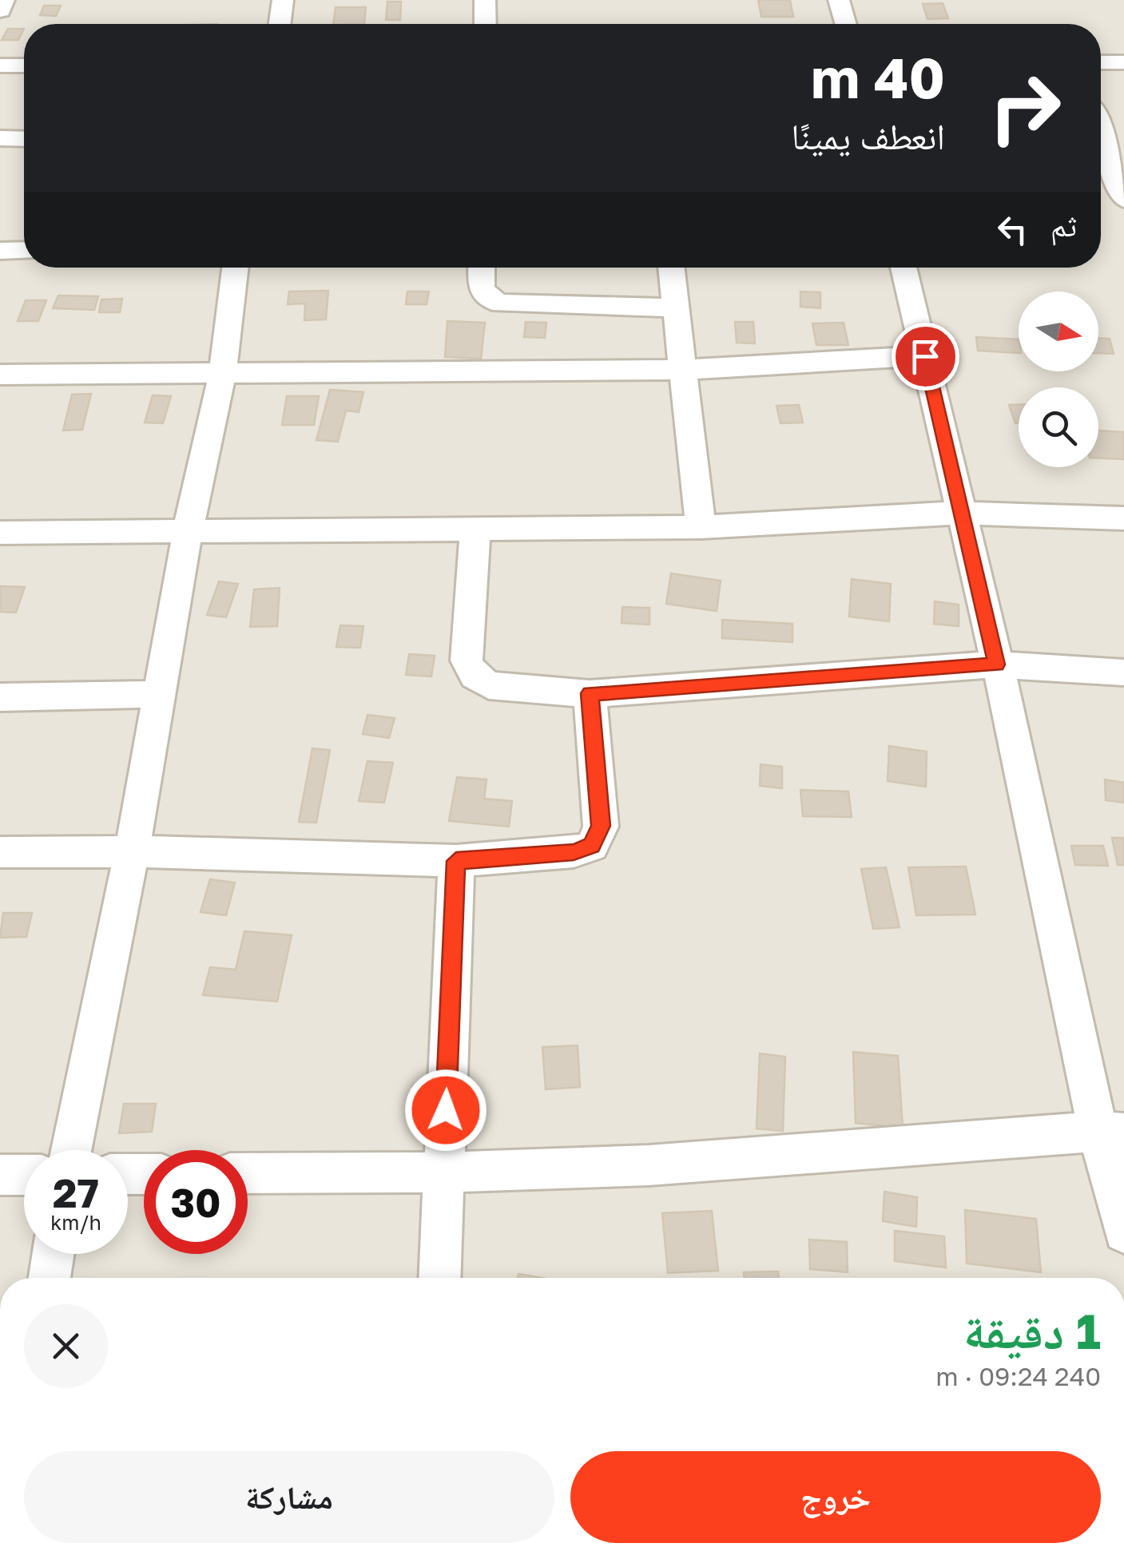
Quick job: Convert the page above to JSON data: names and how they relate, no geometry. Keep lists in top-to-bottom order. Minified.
{"north":"right","page":{"turn":["40 m","انعطف يمينًا"],"then":"ثم","speed":"27 km/h","limit":"30","heading":["1 دقيقة","240 m · 09:24"],"buttons":["خروج","مشاركة"]}}
